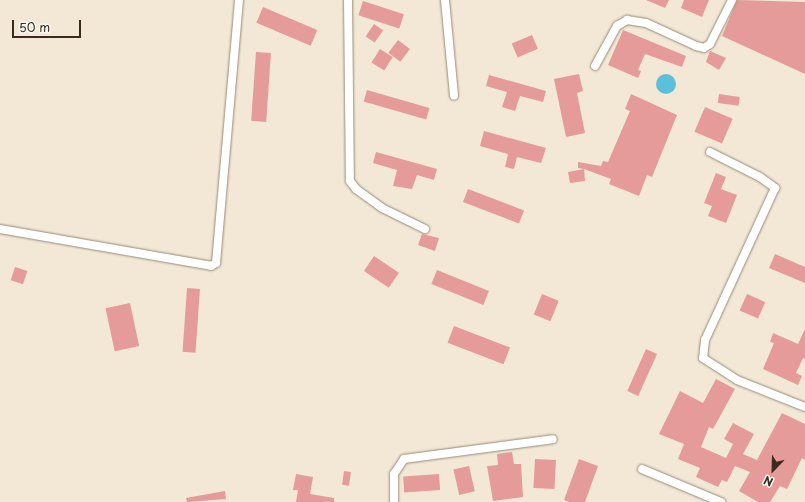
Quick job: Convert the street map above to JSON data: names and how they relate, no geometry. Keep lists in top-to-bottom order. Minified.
{"scale_bar":"50 m","north":"bottom left"}
